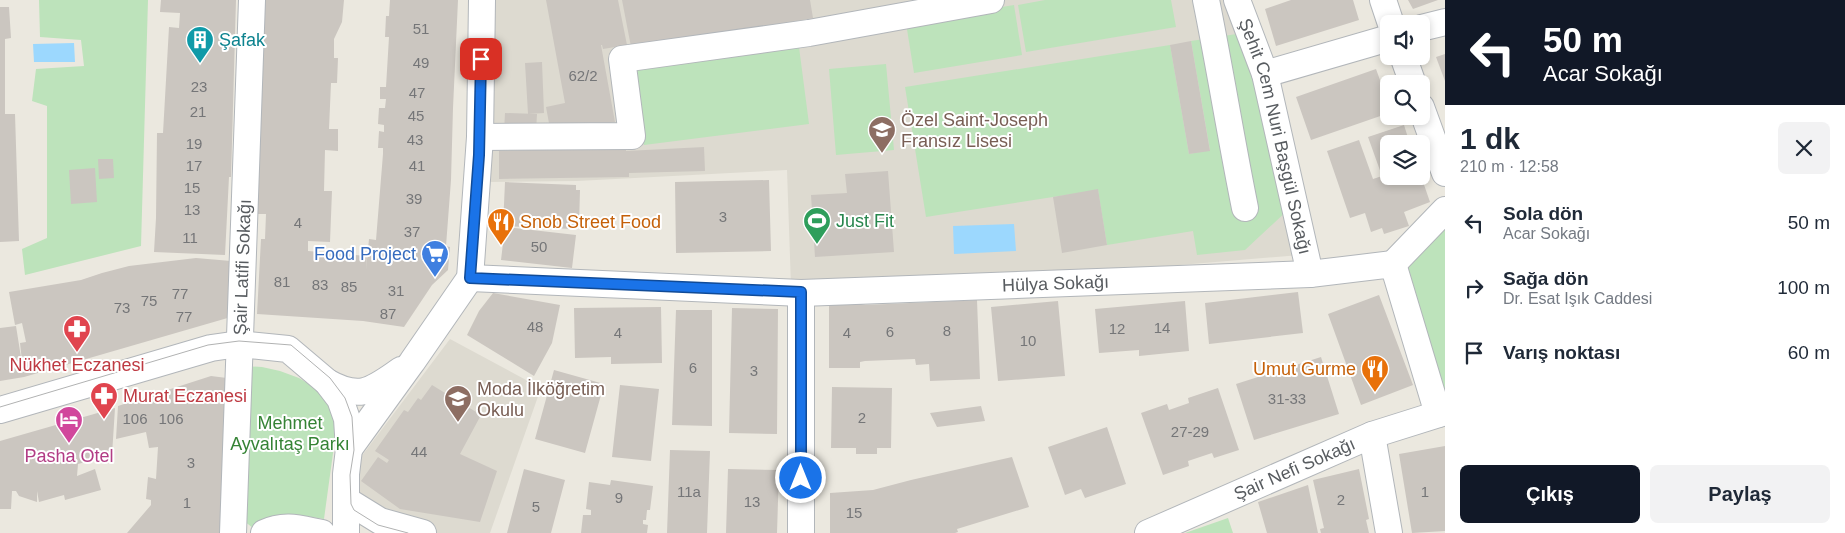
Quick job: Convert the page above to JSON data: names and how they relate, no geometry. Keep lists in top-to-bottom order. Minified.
{"streets":{"street":["Şehit Cem Nuri Başgül Sokağı","Şair Latifi Sokağı","Hülya Sokağı","Şair Nefi Sokağı"]},"crossings":[["Şehit Cem Nuri Başgül Sokağı","Hülya Sokağı"]],"parks":["Mehmet Ayvalıtaş Parkı"],"places":{"building":["Şafak"],"school or university":["Özel Saint-Joseph Fransız Lisesi","Moda İlköğretim Okulu"],"sports":["Just Fit"],"restaurant":["Snob Street Food","Umut Gurme"],"supermarket":["Food Project"],"pharmacy":["Nükhet Eczanesi","Murat Eczanesi"],"hotel":["Pasha Otel"]},"house_numbers":["51","49","62/2","23","47","21","45","43","19","17","41","15","39","13","3","4","37","11","50","81","83","85","31","77","75","73","87","77","48","14","12","8","6","4","4","10","6","3","31-33","2","106","106","27-29","44","3","11a","1","9","2","13","1","5","15"],"page":{"turn":["50 m","Acar Sokağı"],"heading":["1 dk","210 m · 12:58"],"list":[{"name":"Sola dön","note":"Acar Sokağı","value":"50 m"},{"name":"Sağa dön","note":"Dr. Esat Işık Caddesi","value":"100 m"},{"name":"Varış noktası","value":"60 m"}],"buttons":["Çıkış","Paylaş"]}}
